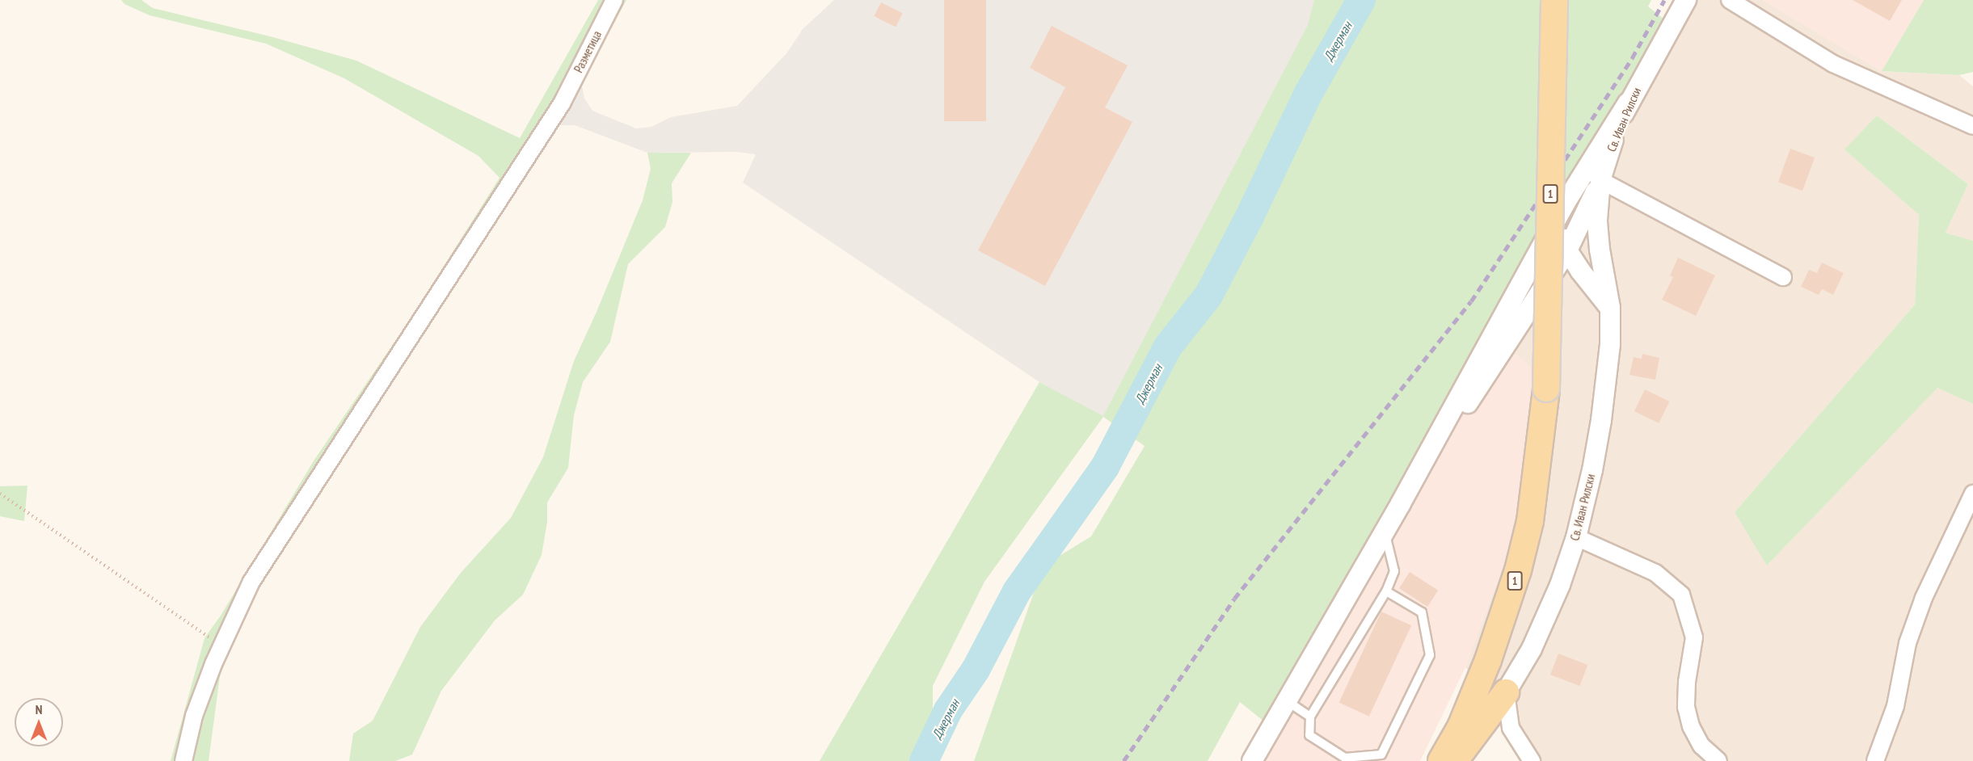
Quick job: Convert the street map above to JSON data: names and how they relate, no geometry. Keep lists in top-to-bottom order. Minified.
{"streets":{"main road":["1"],"street":["Разметица","Св. Иван Рилски"]},"water":["Джерман"],"north":"top"}
